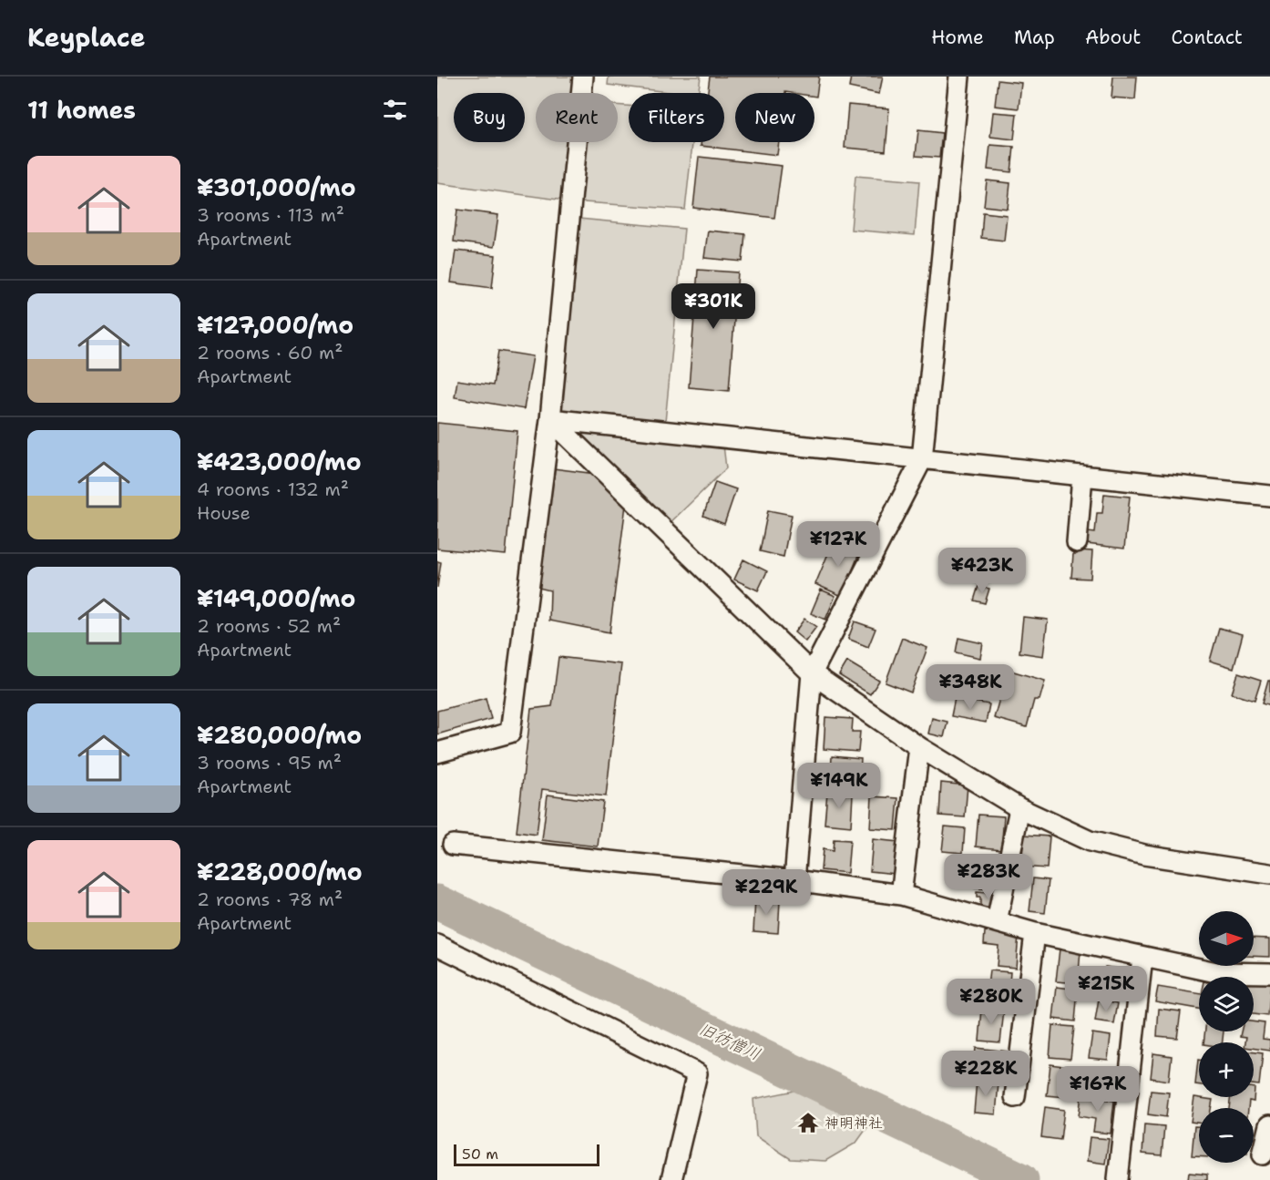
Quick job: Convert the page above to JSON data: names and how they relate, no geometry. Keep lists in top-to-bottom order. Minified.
{"water":["旧彷僧川"],"places":{"temple":["神明神社"]},"scale_bar":"50 m","north":"right","page":{"header":"Keyplace","nav":["Home","Map","About","Contact"],"heading":"11 homes","chip":["Buy","Rent","Filters","New"],"list":[{"name":"¥301,000/mo","note":"3 rooms · 113 m² · Apartment"},{"name":"¥127,000/mo","note":"2 rooms · 60 m² · Apartment"},{"name":"¥423,000/mo","note":"4 rooms · 132 m² · House"},{"name":"¥149,000/mo","note":"2 rooms · 52 m² · Apartment"},{"name":"¥280,000/mo","note":"3 rooms · 95 m² · Apartment"},{"name":"¥228,000/mo","note":"2 rooms · 78 m² · Apartment"}],"price":["¥301K","¥127K","¥423K","¥348K","¥149K","¥283K","¥229K","¥215K","¥280K","¥228K","¥167K"],"map_buttons":["+","−"],"scale":"50 m"}}
